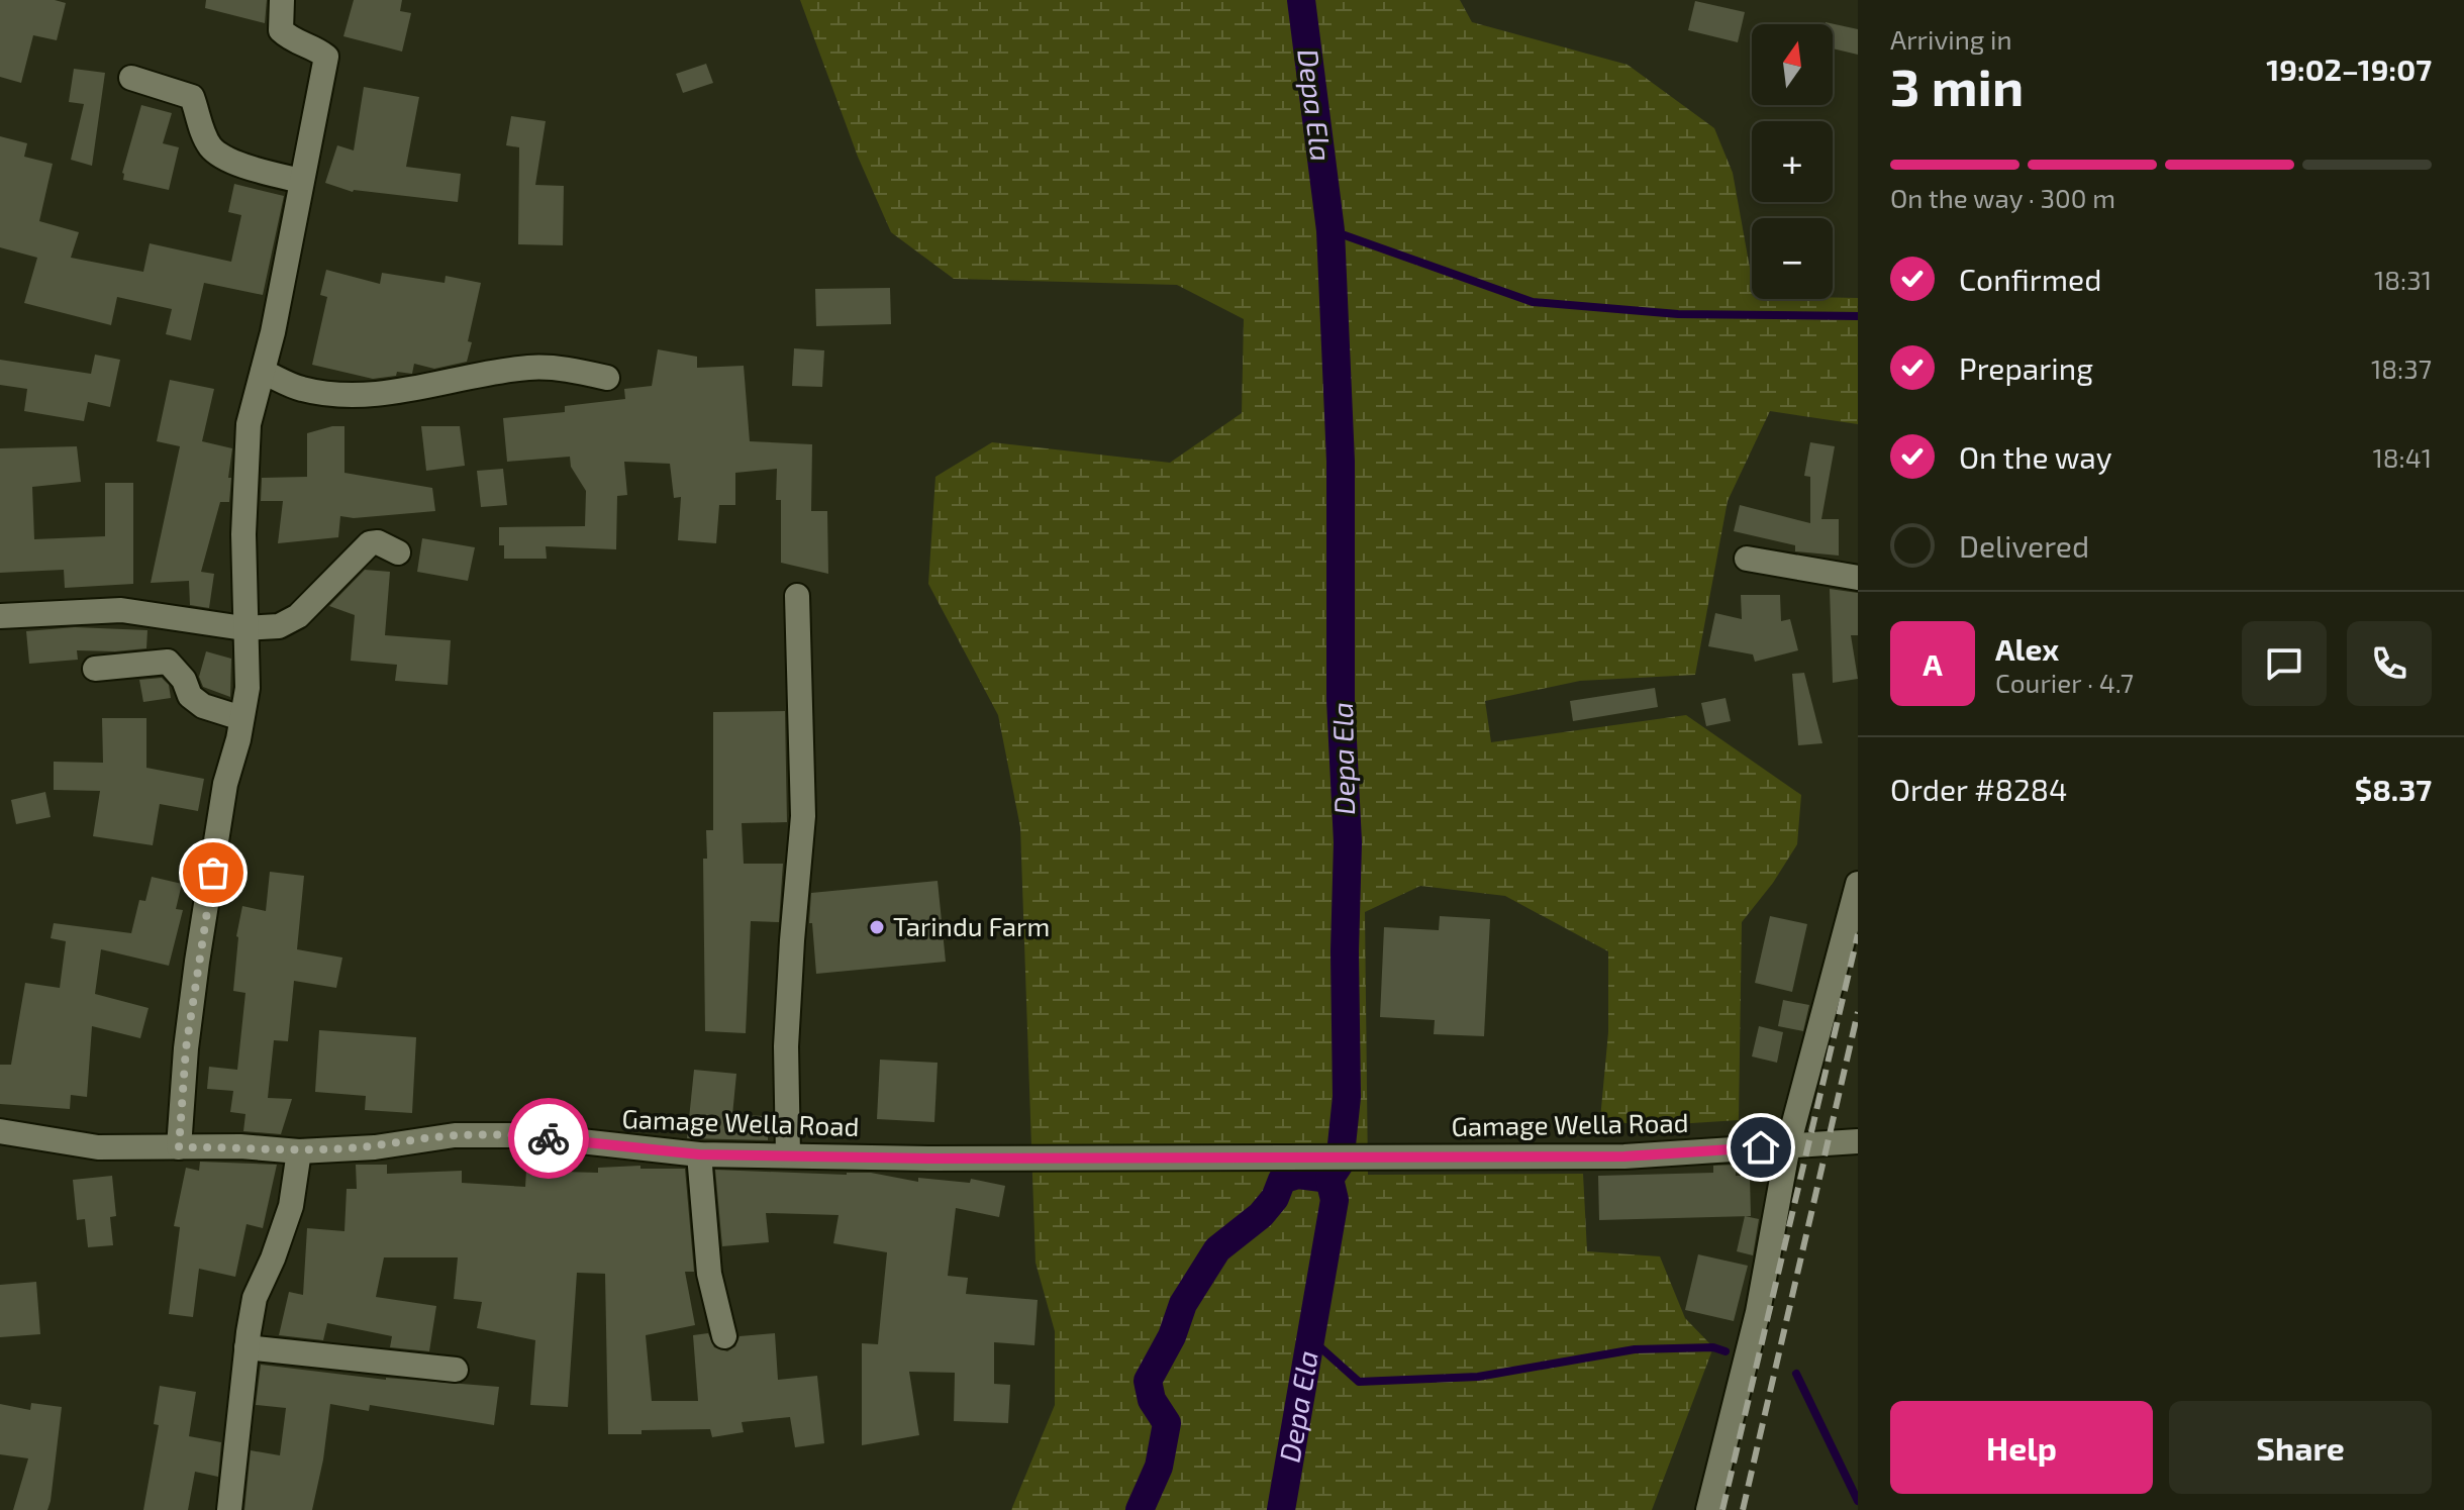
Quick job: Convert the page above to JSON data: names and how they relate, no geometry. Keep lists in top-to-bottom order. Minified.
{"streets":{"street":["Gamage Wella Road"]},"water":["Depa Ela"],"places":["Tarindu Farm"],"north":"top","page":{"heading":["3 min","Arriving in","19:02–19:07"],"panel":["Alex","Courier · 4.7","Order #8284","$8.37"],"map_buttons":["+","−"],"bar":"On the way · 300 m","list":[["Confirmed","18:31"],["Preparing","18:37"],["On the way","18:41"],"Delivered"],"round":"A","buttons":["Help","Share"]}}
